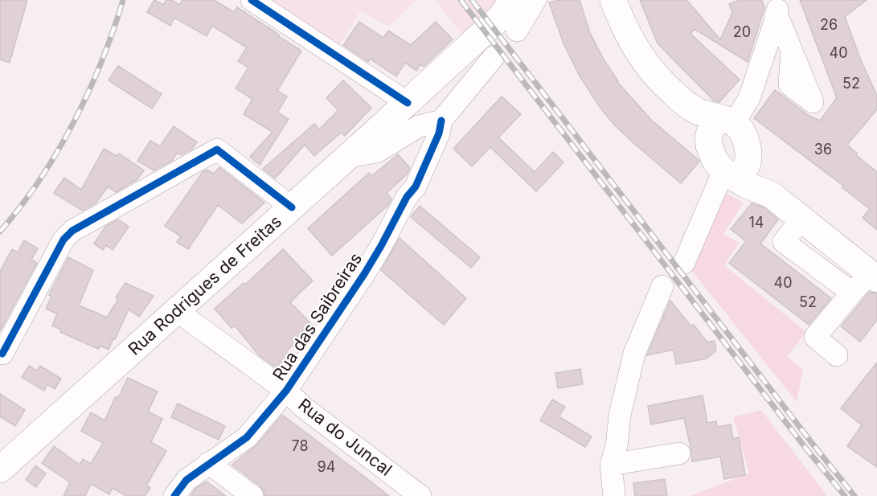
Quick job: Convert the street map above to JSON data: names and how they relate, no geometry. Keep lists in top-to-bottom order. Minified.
{"streets":{"main road":["Rua Rodrigues de Freitas"],"street":["Rua das Saibreiras","Rua do Juncal"]},"crossings":[["Rua Rodrigues de Freitas","Rua do Juncal"],["Rua das Saibreiras","Rua do Juncal"]],"house_numbers":["26","20","40","52","36","14","40","52","78","94"]}
